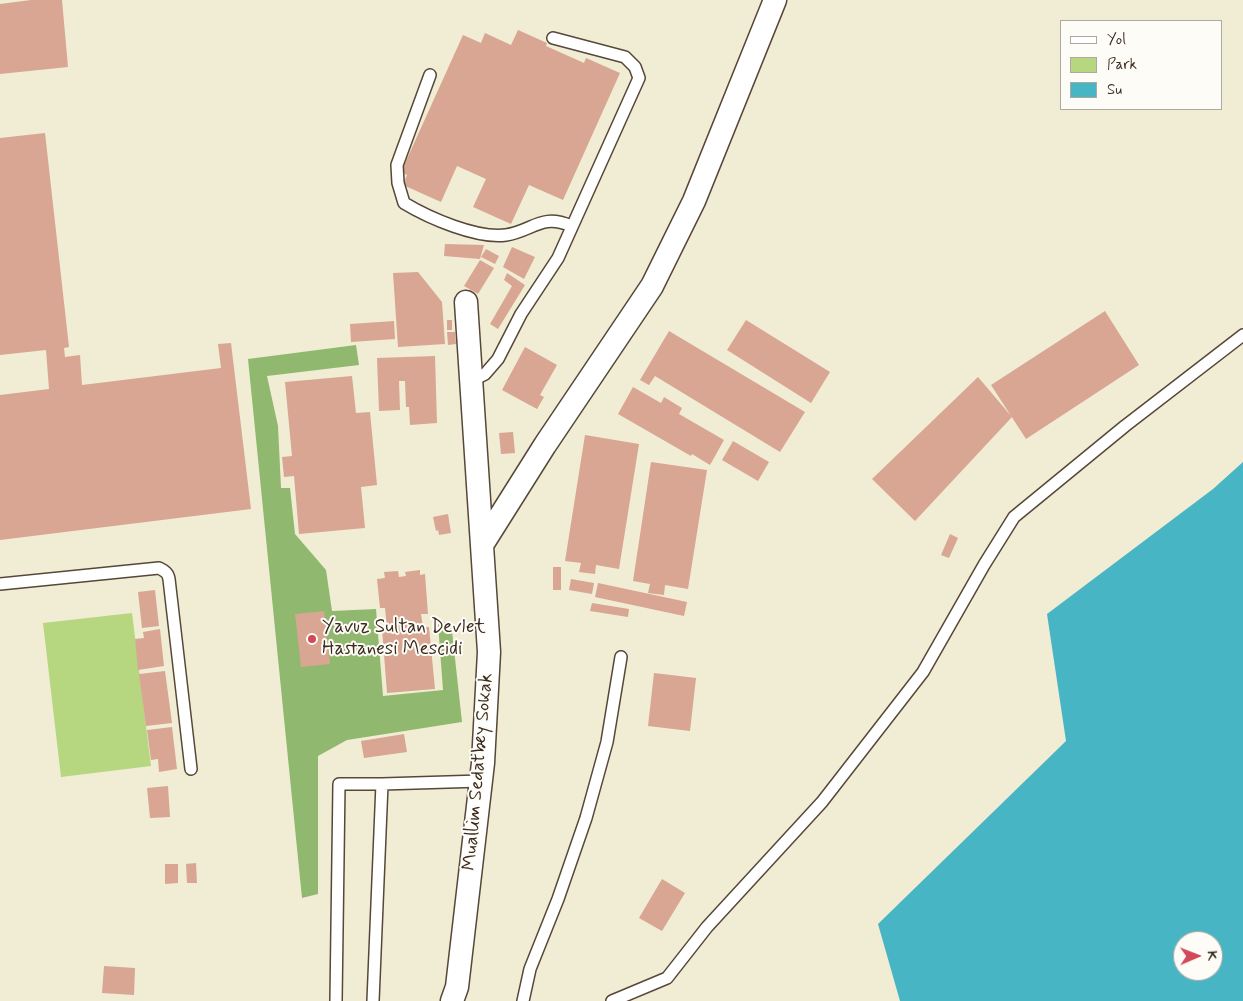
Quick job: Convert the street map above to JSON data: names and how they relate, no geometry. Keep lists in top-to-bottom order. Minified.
{"streets":{"street":["Muallim Sedatbey Sokak"]},"places":["Yavuz Sultan Devlet Hastanesi Mescidi"],"legend":["Yol","Park","Su"],"north":"right"}
